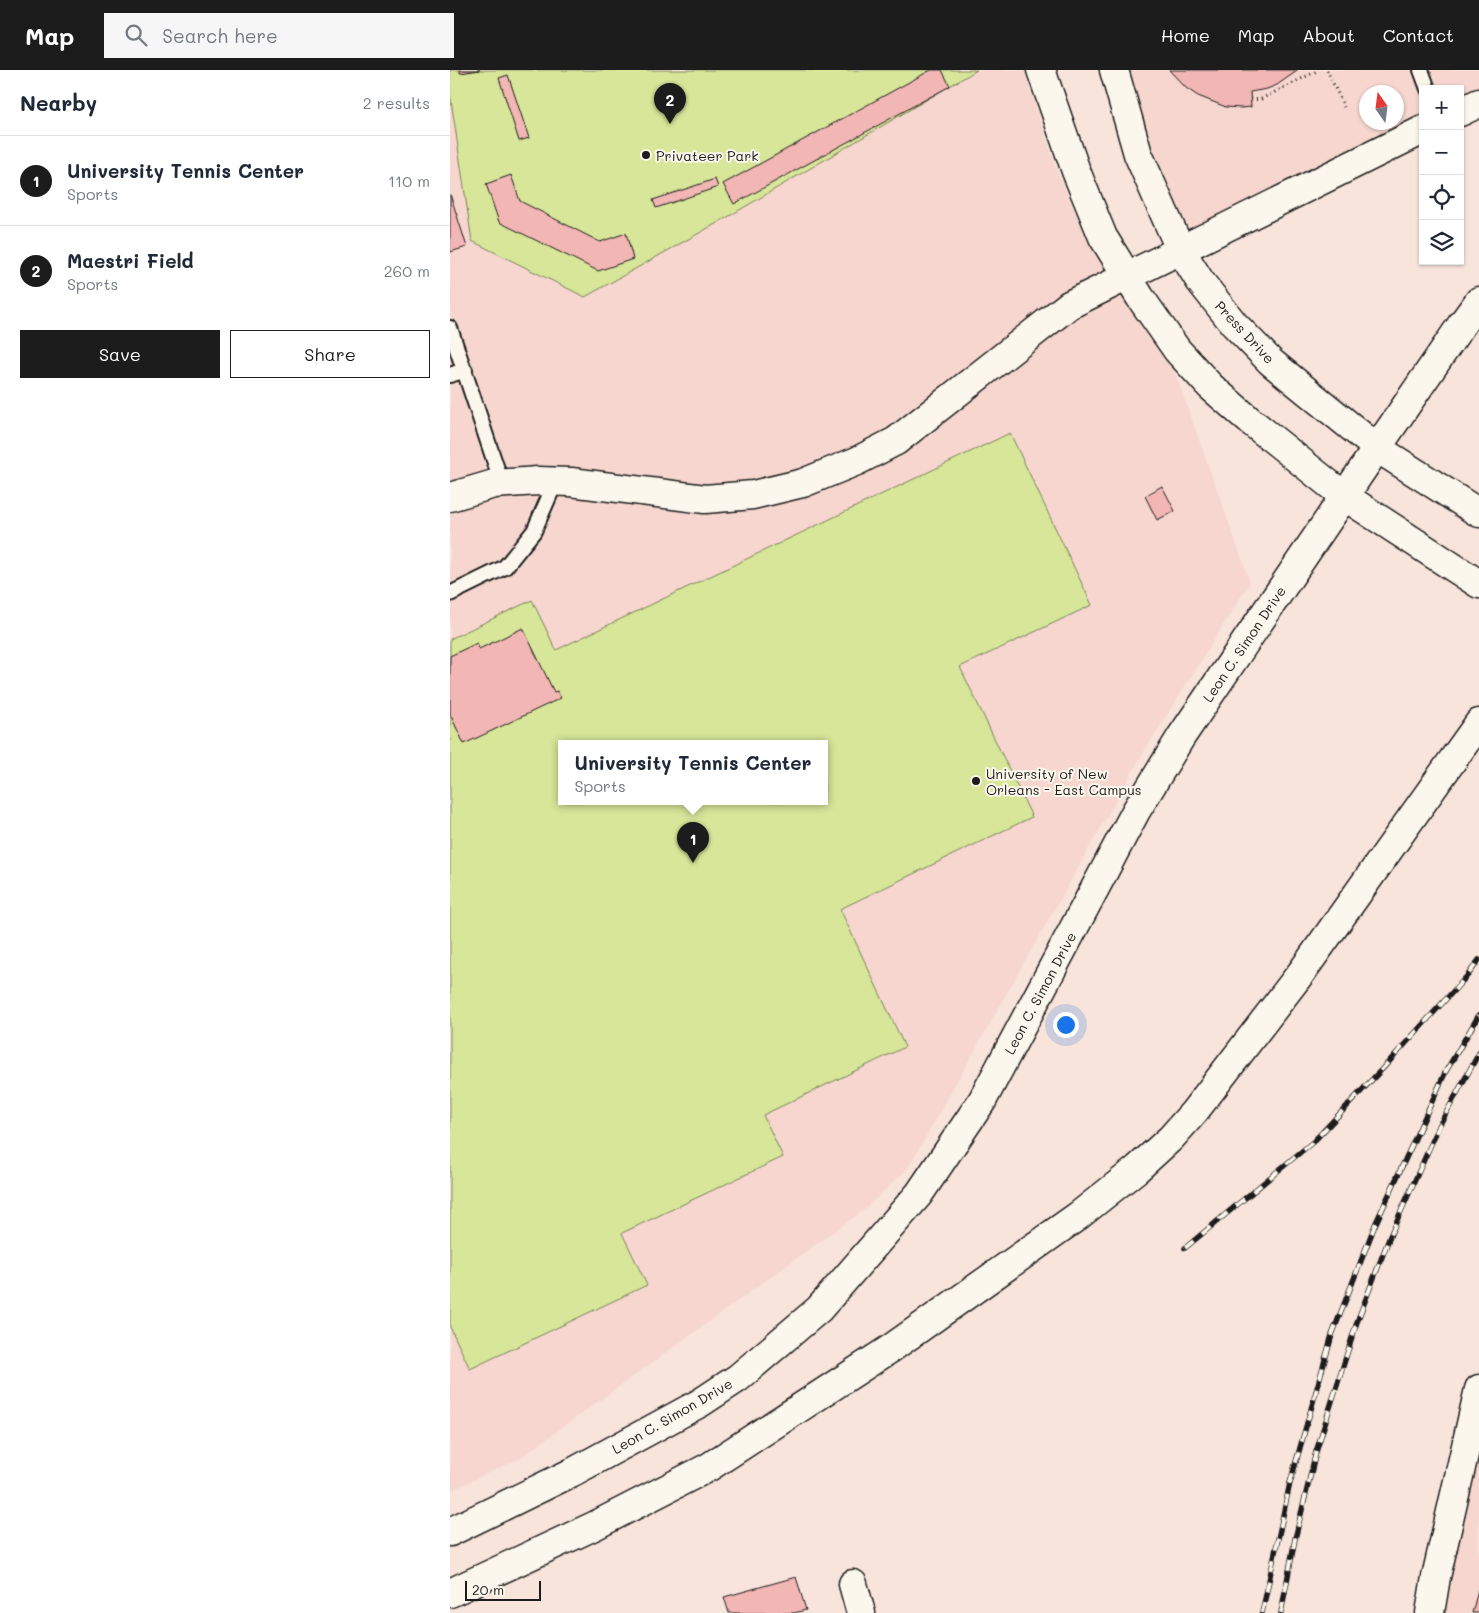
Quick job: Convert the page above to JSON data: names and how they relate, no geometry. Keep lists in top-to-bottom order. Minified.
{"streets":{"main road":["Press Drive","Leon C. Simon Drive"]},"crossings":[["Press Drive","Leon C. Simon Drive"]],"places":["Privateer Park","University of New Orleans - East Campus"],"scale_bar":"20 m","north":"top","page":{"header":"Map","search":"Search here","nav":["Home","Map","About","Contact"],"heading":["Nearby","2 results"],"pins":["2","1"],"map_buttons":["+","−"],"list":[{"mark":"1","name":"University Tennis Center","note":"Sports","value":"110 m"},{"mark":"2","name":"Maestri Field","note":"Sports","value":"260 m"}],"buttons":["Save","Share"],"popup":["University Tennis Center","Sports"],"scale":"20 m"}}
